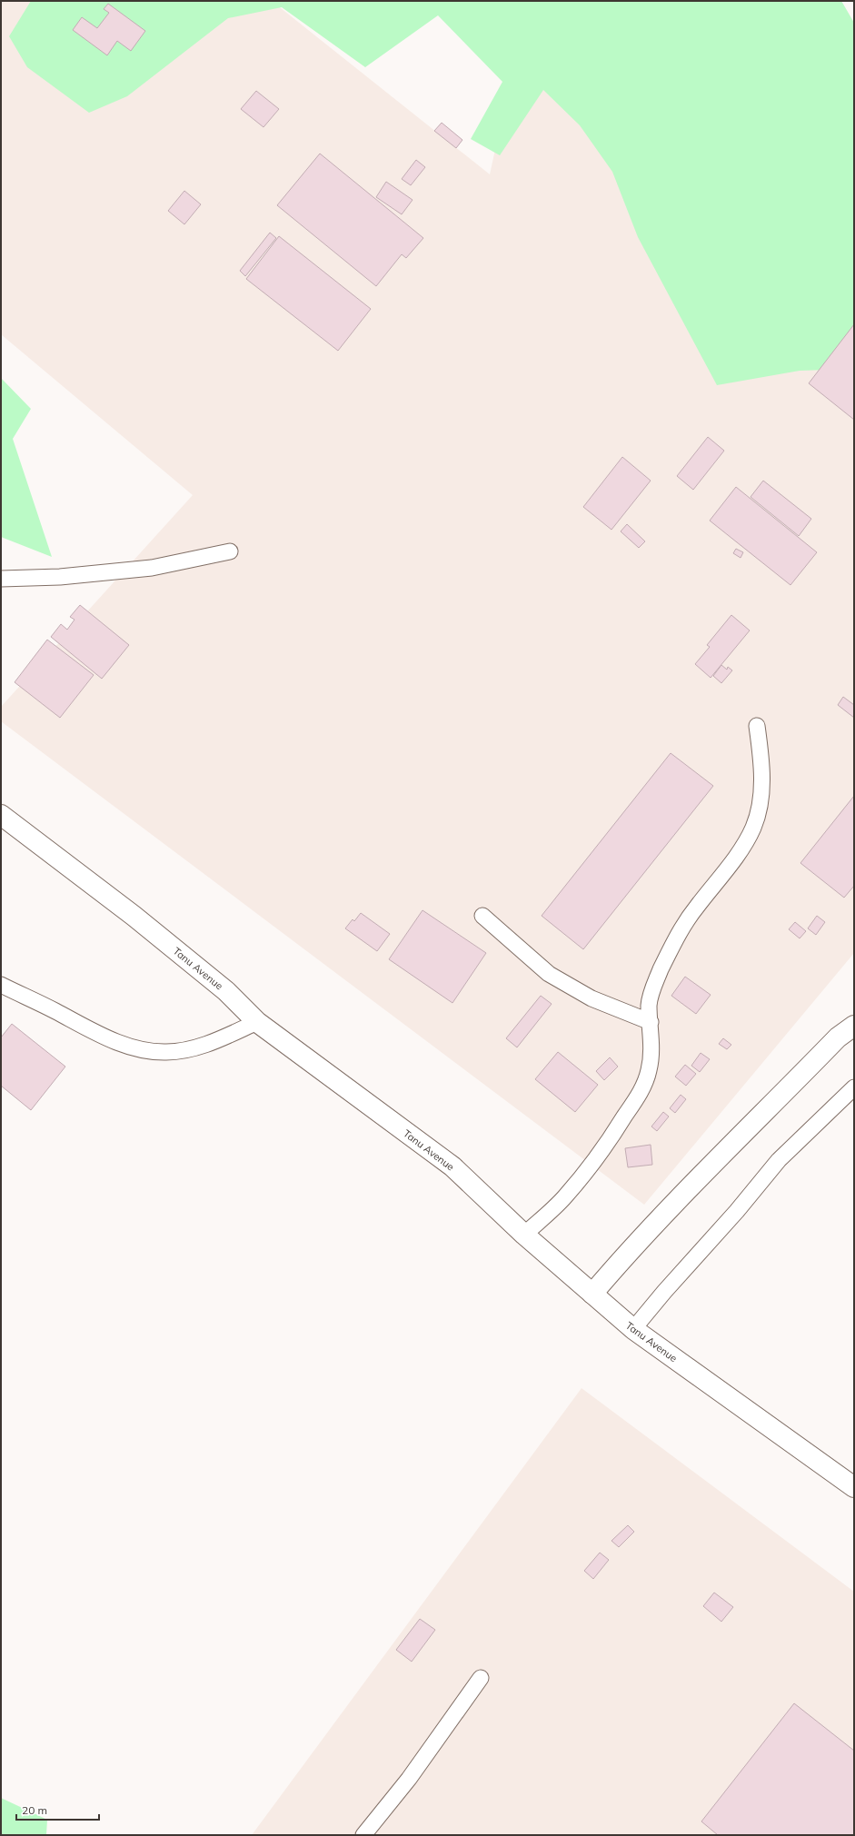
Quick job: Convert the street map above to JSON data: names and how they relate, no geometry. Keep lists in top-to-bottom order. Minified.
{"streets":{"street":["Tanu Avenue"]},"scale_bar":"20 m"}
